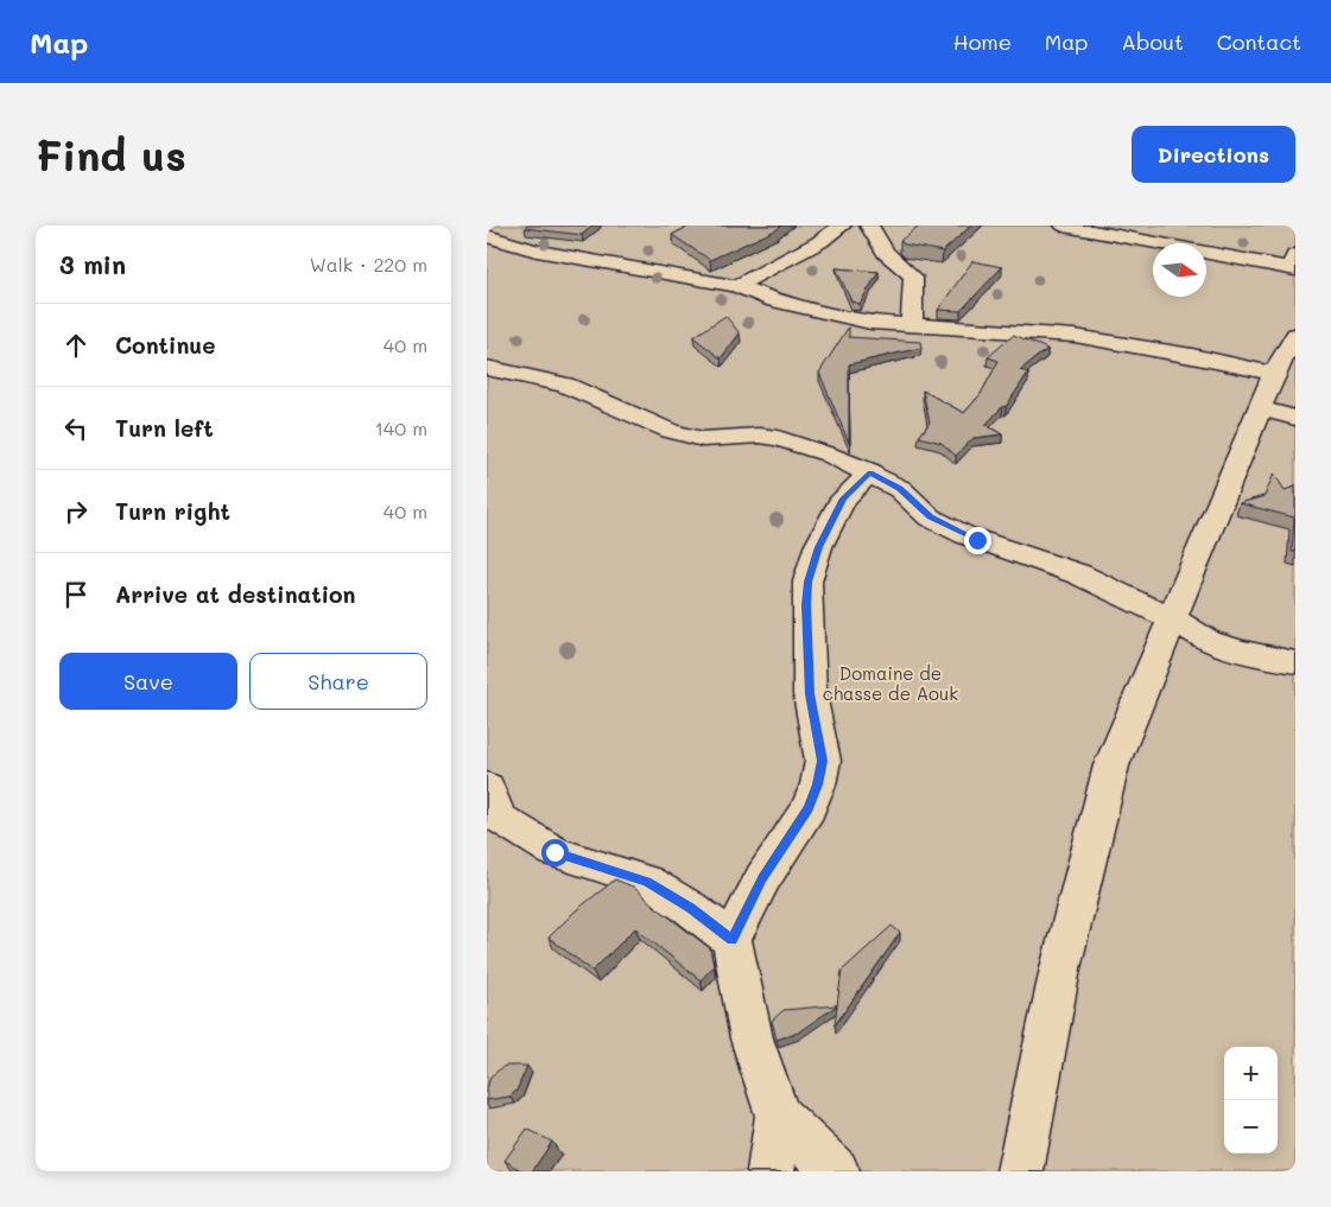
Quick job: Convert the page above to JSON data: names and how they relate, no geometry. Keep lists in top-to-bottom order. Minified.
{"parks":["Domaine de chasse de Aouk"],"north":"right","page":{"header":"Map","nav":["Home","Map","About","Contact"],"buttons":["Directions",["Save","Share"]],"title":"Find us","heading":["3 min","Walk · 220 m"],"list":[["Continue","40 m"],["Turn left","140 m"],["Turn right","40 m"],"Arrive at destination"],"map_buttons":["+","−"]}}
